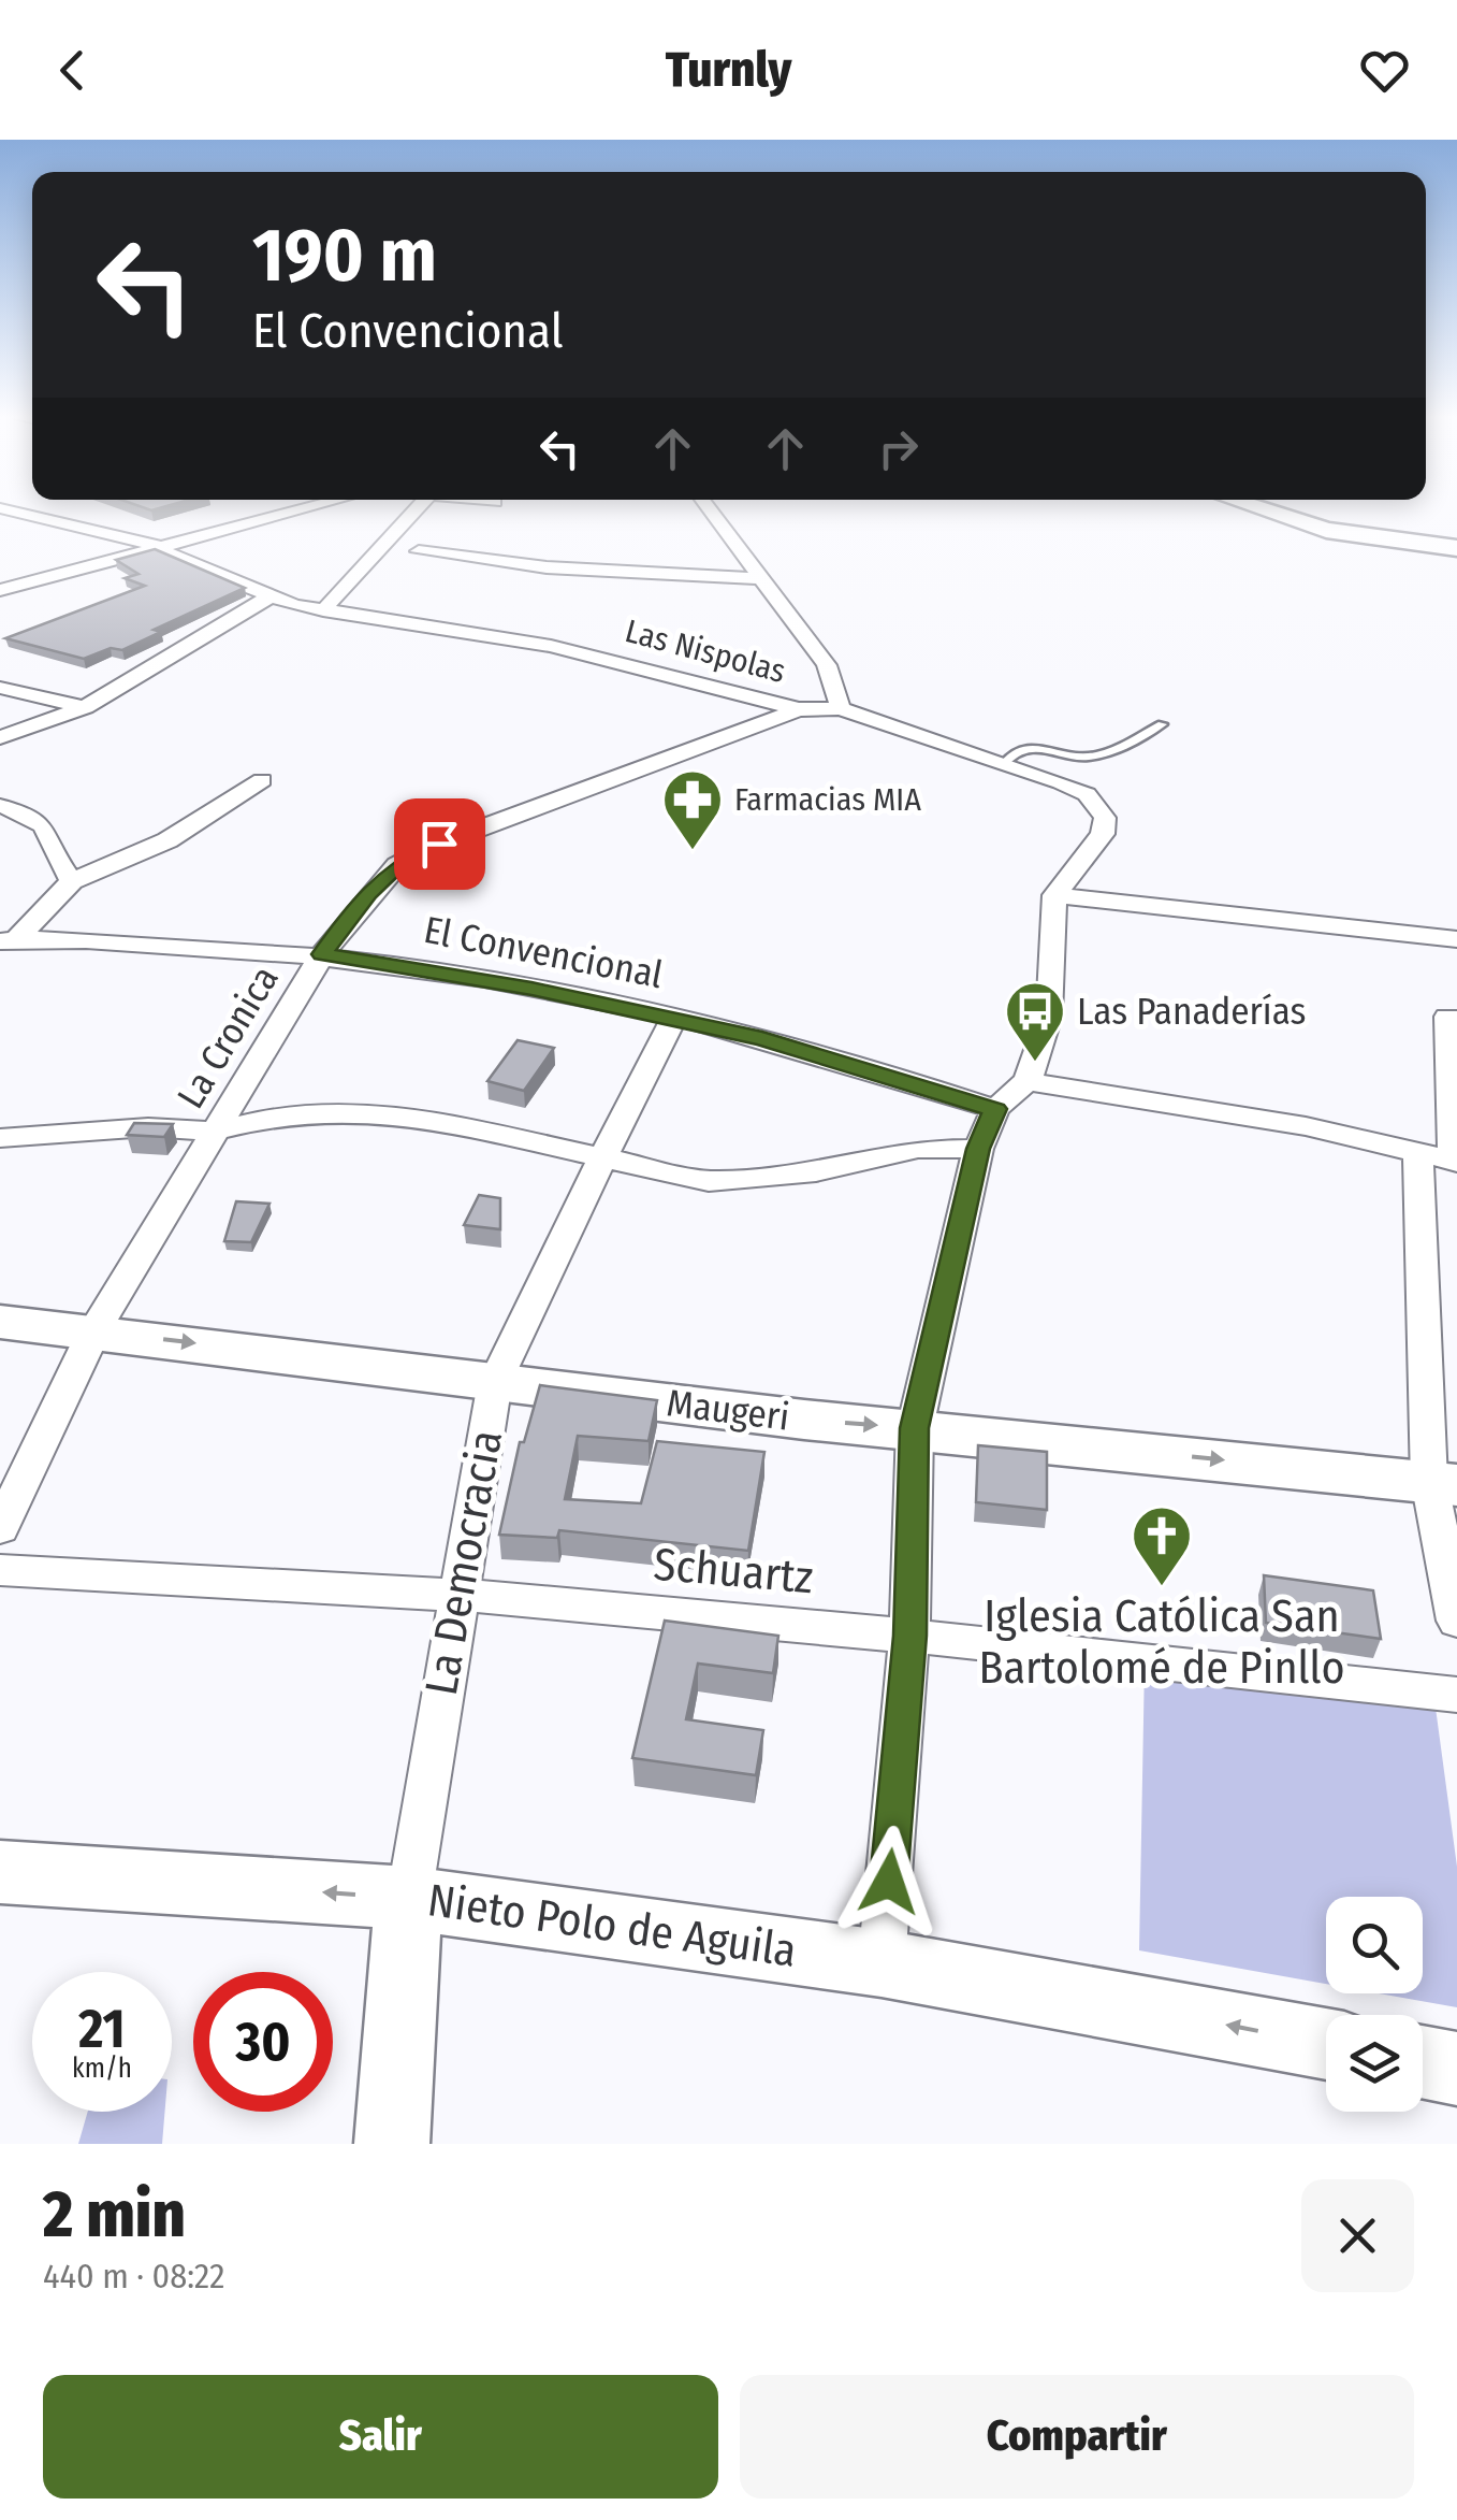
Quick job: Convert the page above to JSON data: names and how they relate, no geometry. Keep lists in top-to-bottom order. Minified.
{"streets":{"street":["Las Nispolas","El Convencional","La Cronica","Maugeri","La Democracia","Schuartz","Nieto Polo de Aguila"]},"crossings":[["Las Nispolas","La Cronica"],["El Convencional","La Cronica"],["El Convencional","La Democracia"],["La Cronica","Maugeri"],["Maugeri","La Democracia"],["La Democracia","Schuartz"],["La Democracia","Nieto Polo de Aguila"]],"one_way":["Nieto Polo de Aguila"],"places":{"pharmacy":["Farmacias MIA"],"bus stop":["Las Panaderías"],"church":["Iglesia Católica San Bartolomé de Pinllo"]},"page":{"header":"Turnly","turn":["190 m","El Convencional"],"speed":"21 km/h","limit":"30","heading":["2 min","440 m · 08:22"],"buttons":["Salir","Compartir"]}}
